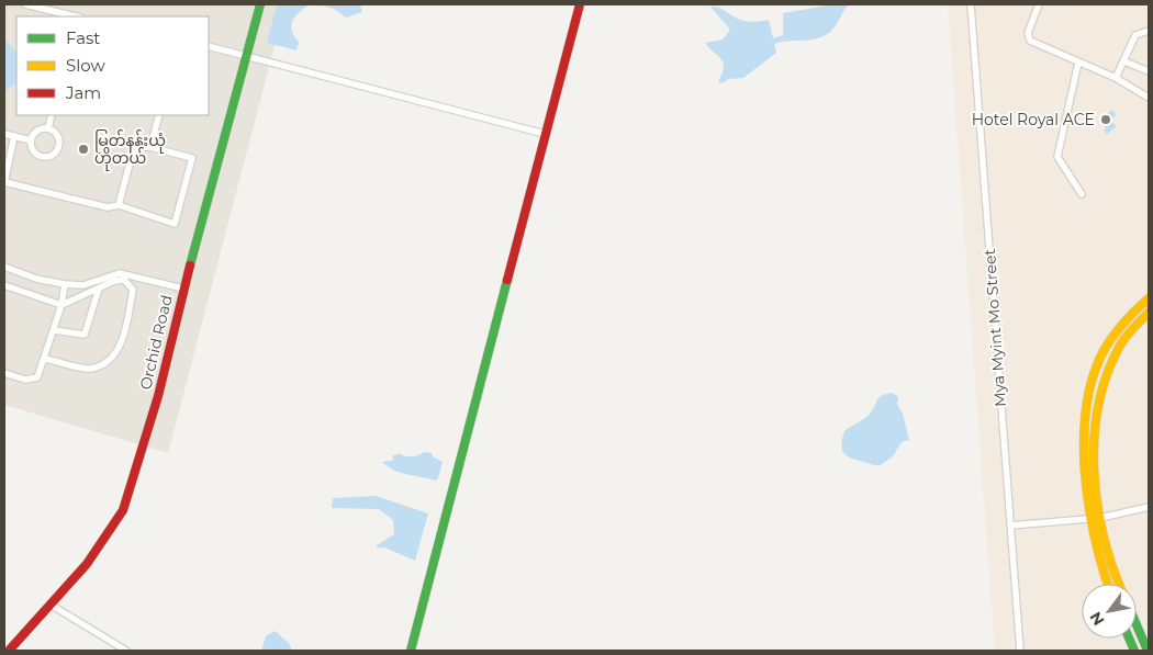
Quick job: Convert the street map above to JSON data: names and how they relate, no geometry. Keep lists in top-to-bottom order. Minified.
{"streets":{"main road":["Orchid Road"],"street":["Mya Myint Mo Street"]},"places":["Hotel Royal ACE","မြတ်နန်းယုံ ဟိုတယ်"],"legend":["Fast","Slow","Jam"],"north":"bottom left"}
